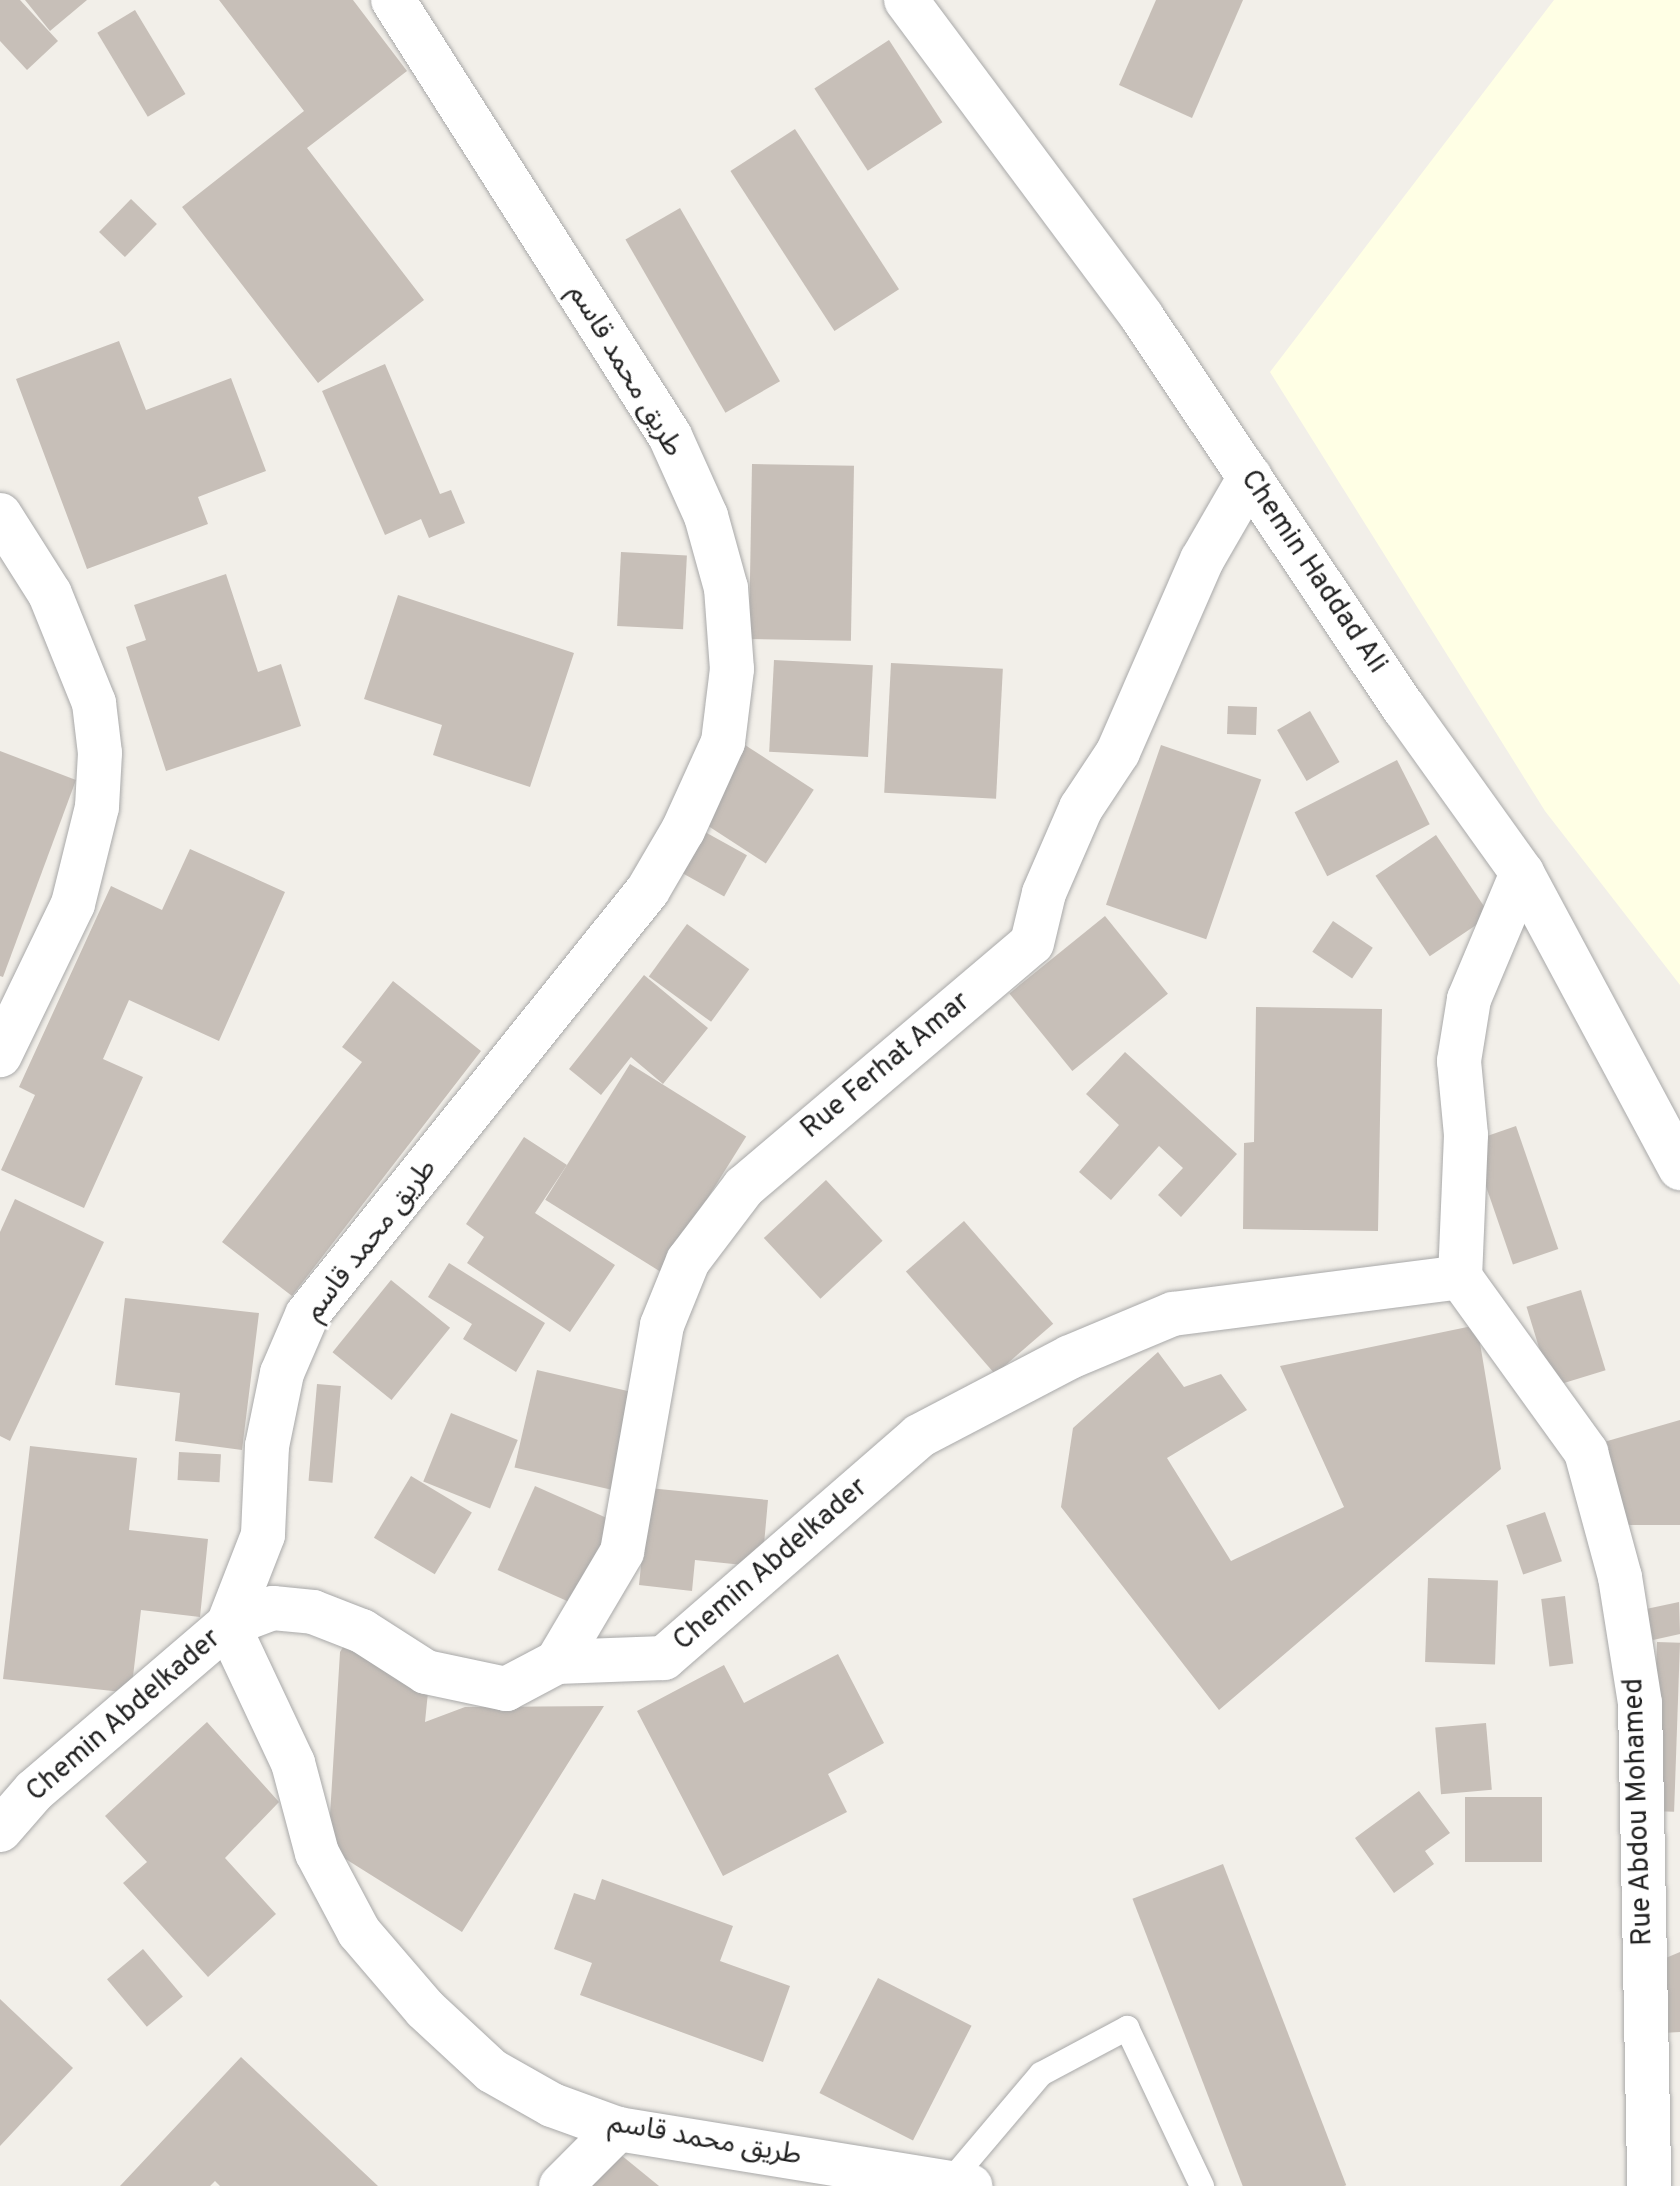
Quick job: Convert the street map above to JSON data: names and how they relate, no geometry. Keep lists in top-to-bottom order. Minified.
{"streets":{"street":["طريق محمد قاسم","Chemin Haddad Ali","Rue Ferhat Amar","Chemin Abdelkader","Rue Abdou Mohamed"]},"crossings":[["طريق محمد قاسم","Chemin Abdelkader"],["Chemin Haddad Ali","Rue Ferhat Amar"],["Rue Ferhat Amar","Chemin Abdelkader"],["Chemin Abdelkader","Rue Abdou Mohamed"]]}
